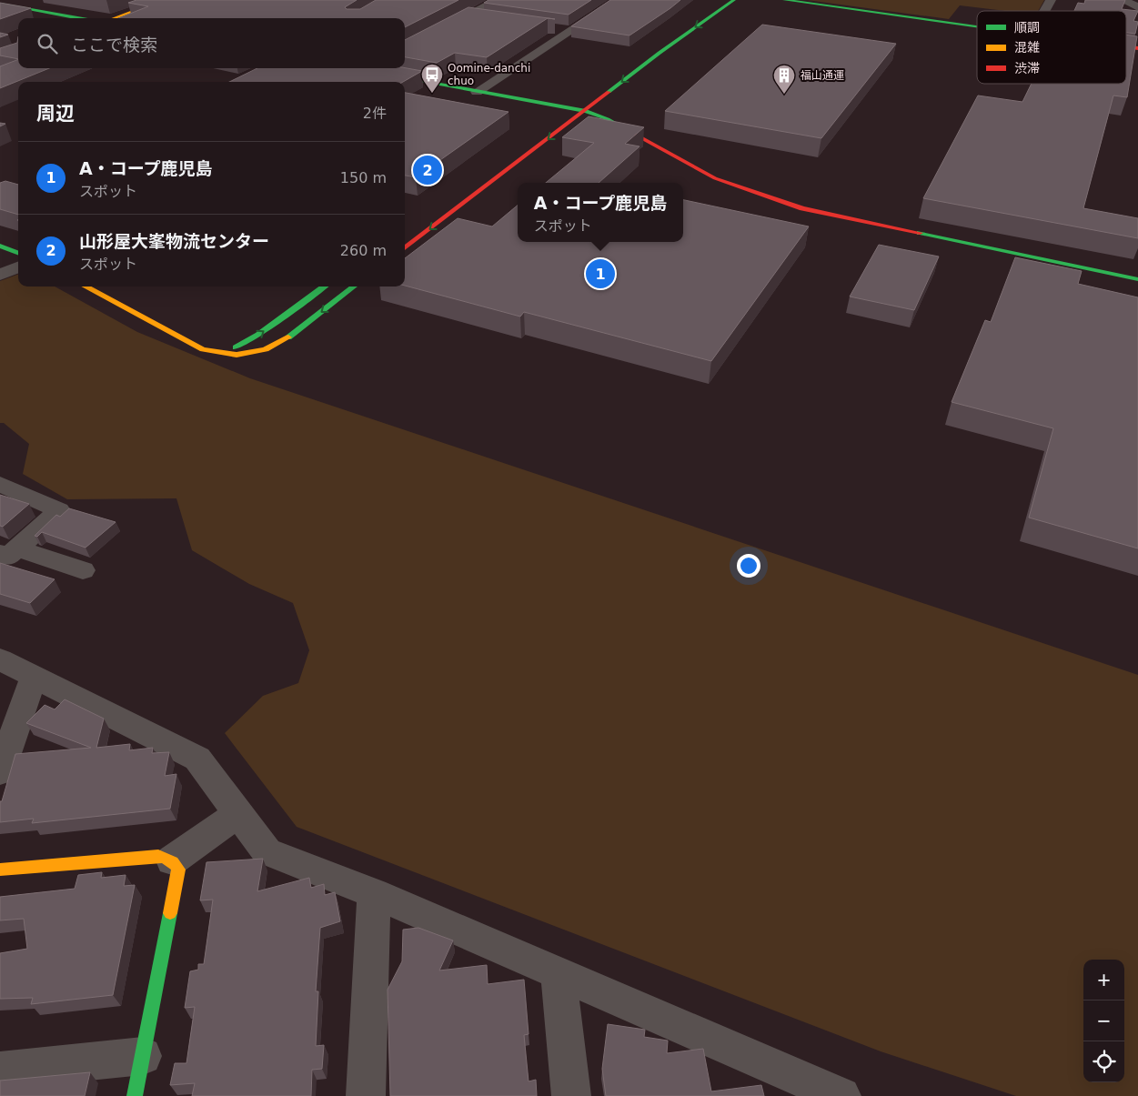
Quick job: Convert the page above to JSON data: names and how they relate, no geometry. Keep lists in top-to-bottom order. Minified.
{"places":{"bus stop":["Oomine-danchi chuo"],"building":["福山通運"]},"legend":["順調","混雑","渋滞"],"page":{"search":"ここで検索","heading":["周辺","2件"],"list":[{"mark":"1","name":"A・コープ鹿児島","note":"スポット","value":"150 m"},{"mark":"2","name":"山形屋大峯物流センター","note":"スポット","value":"260 m"}],"pins":["2","1"],"popup":["A・コープ鹿児島","スポット"],"map_buttons":["+","−"]}}
